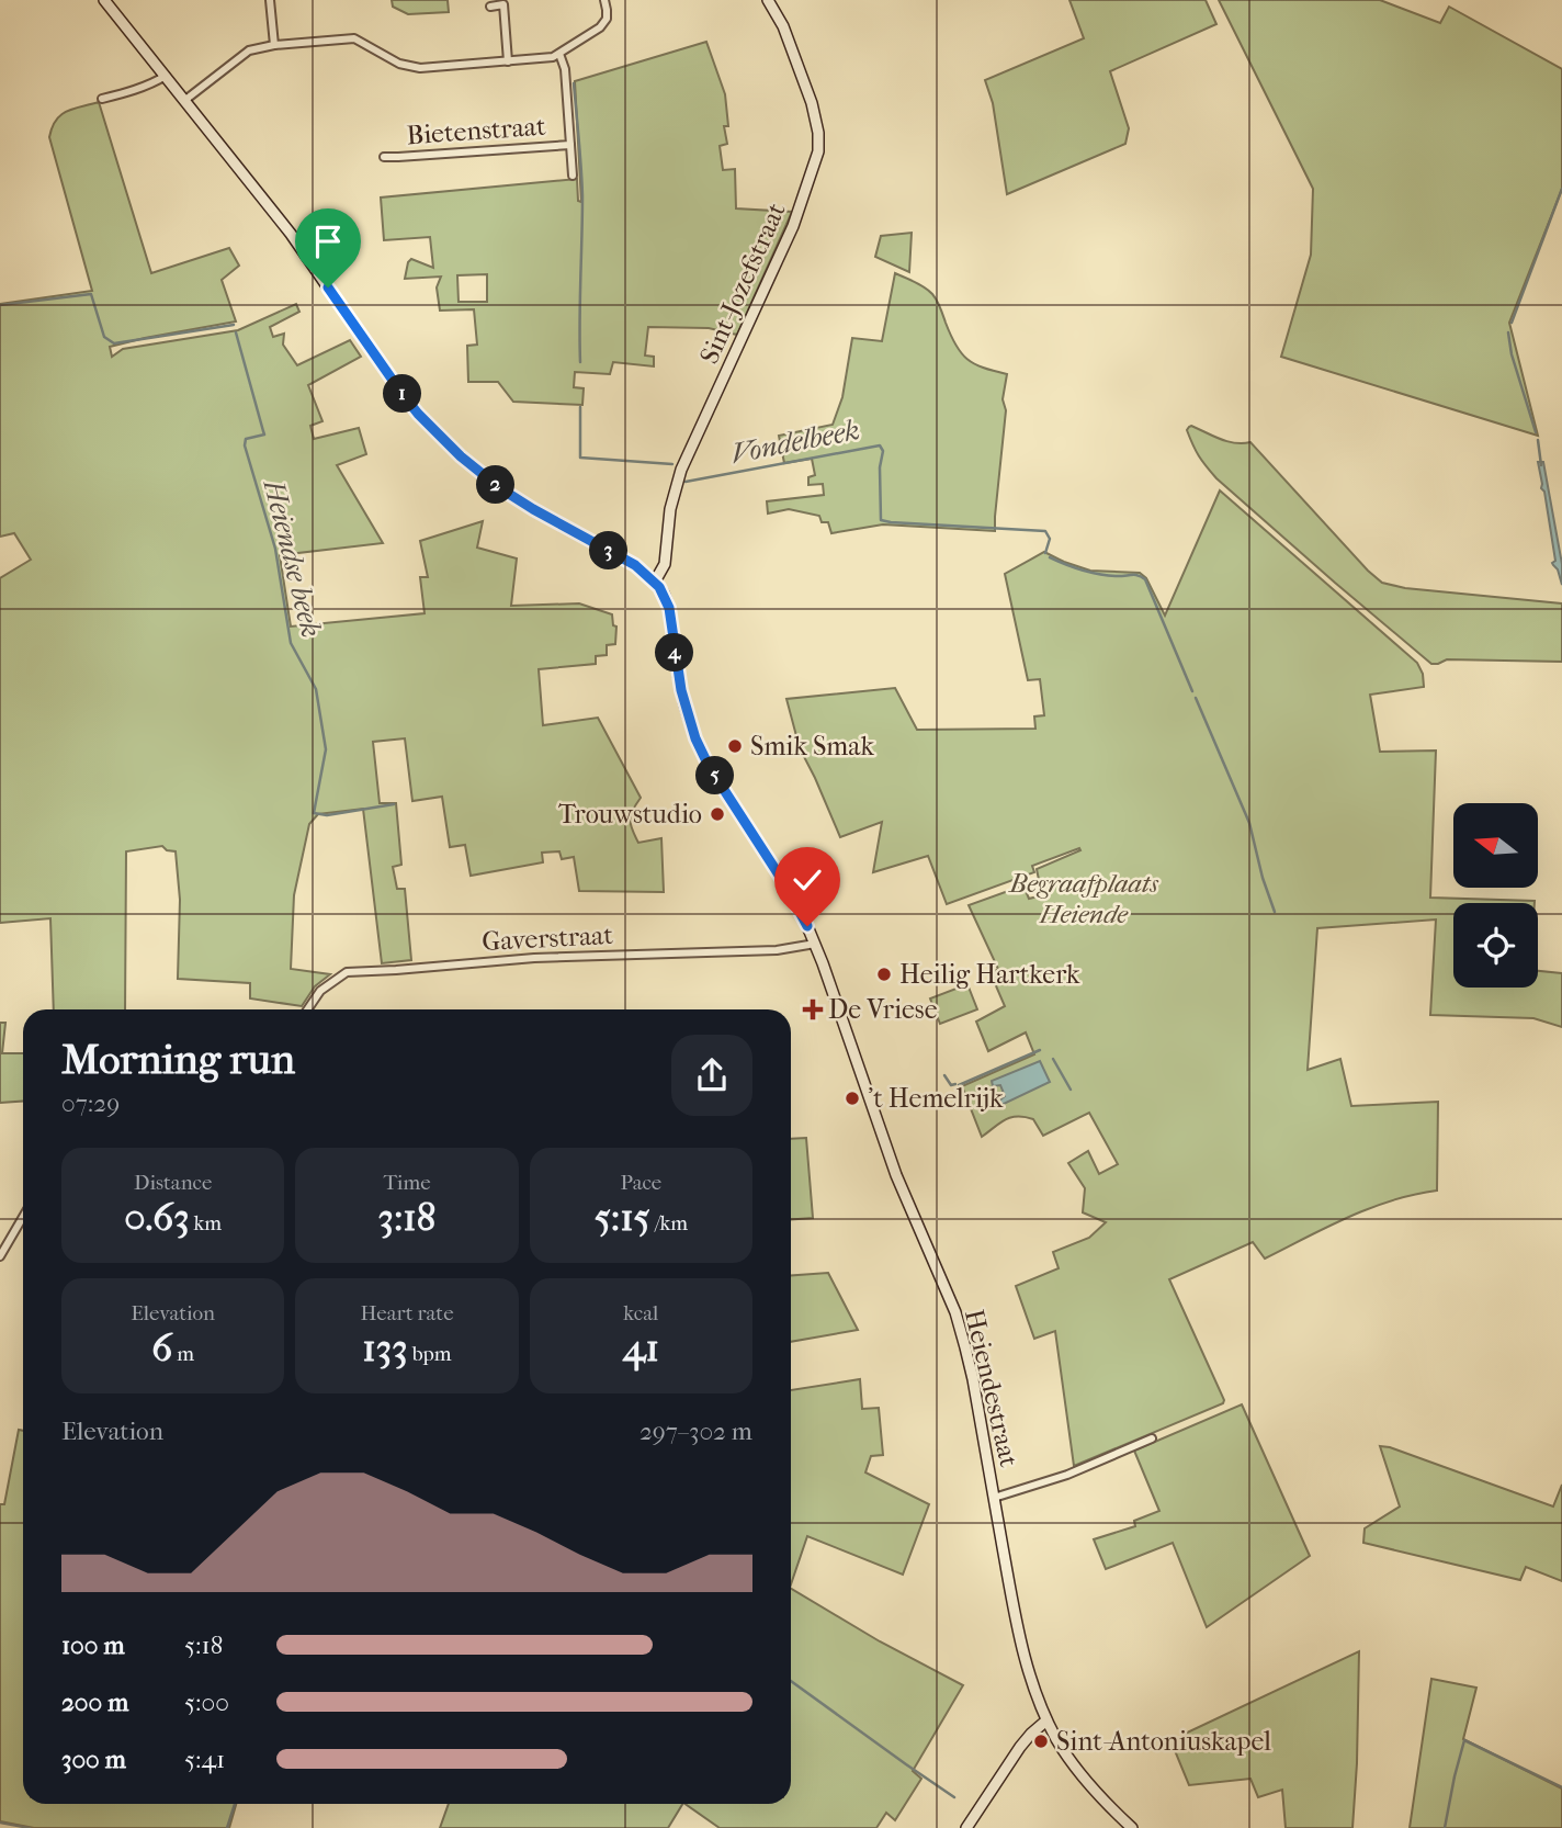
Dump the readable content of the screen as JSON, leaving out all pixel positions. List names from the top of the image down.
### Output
{
  "streets": {
    "main road": ["Sint-Jozefstraat", "Heiendestraat"],
    "street": ["Bietenstraat", "Gaverstraat"]
  },
  "crossings": [
    ["Sint-Jozefstraat", "Heiendestraat"],
    ["Gaverstraat", "Heiendestraat"]
  ],
  "water": ["Vondelbeek", "Heiendse beek"],
  "parks": ["Begraafplaats Heiende"],
  "places": {
    "other": [
      "Smik Smak",
      "Trouwstudio",
      "Heilig Hartkerk",
      "'t Hemelrijk",
      "Sint-Antoniuskapel"
    ],
    "health": ["De Vriese"]
  },
  "north": "left",
  "page": {
    "pins": [
      "1",
      "2",
      "3",
      "4",
      "5"
    ],
    "heading": ["Morning run", "07:29"],
    "stats": [
      ["Distance", "0.63 km"],
      ["Time", "3:18"],
      ["Pace", "5:15 /km"],
      ["Elevation", "6 m"],
      ["Heart rate", "133 bpm"],
      ["kcal", "41"]
    ],
    "chart": ["Elevation", "297–302 m"],
    "list": [
      {
        "name": "100 m",
        "note": "5:18"
      },
      {
        "name": "200 m",
        "note": "5:00"
      },
      {
        "name": "300 m",
        "note": "5:41"
      }
    ]
  }
}
